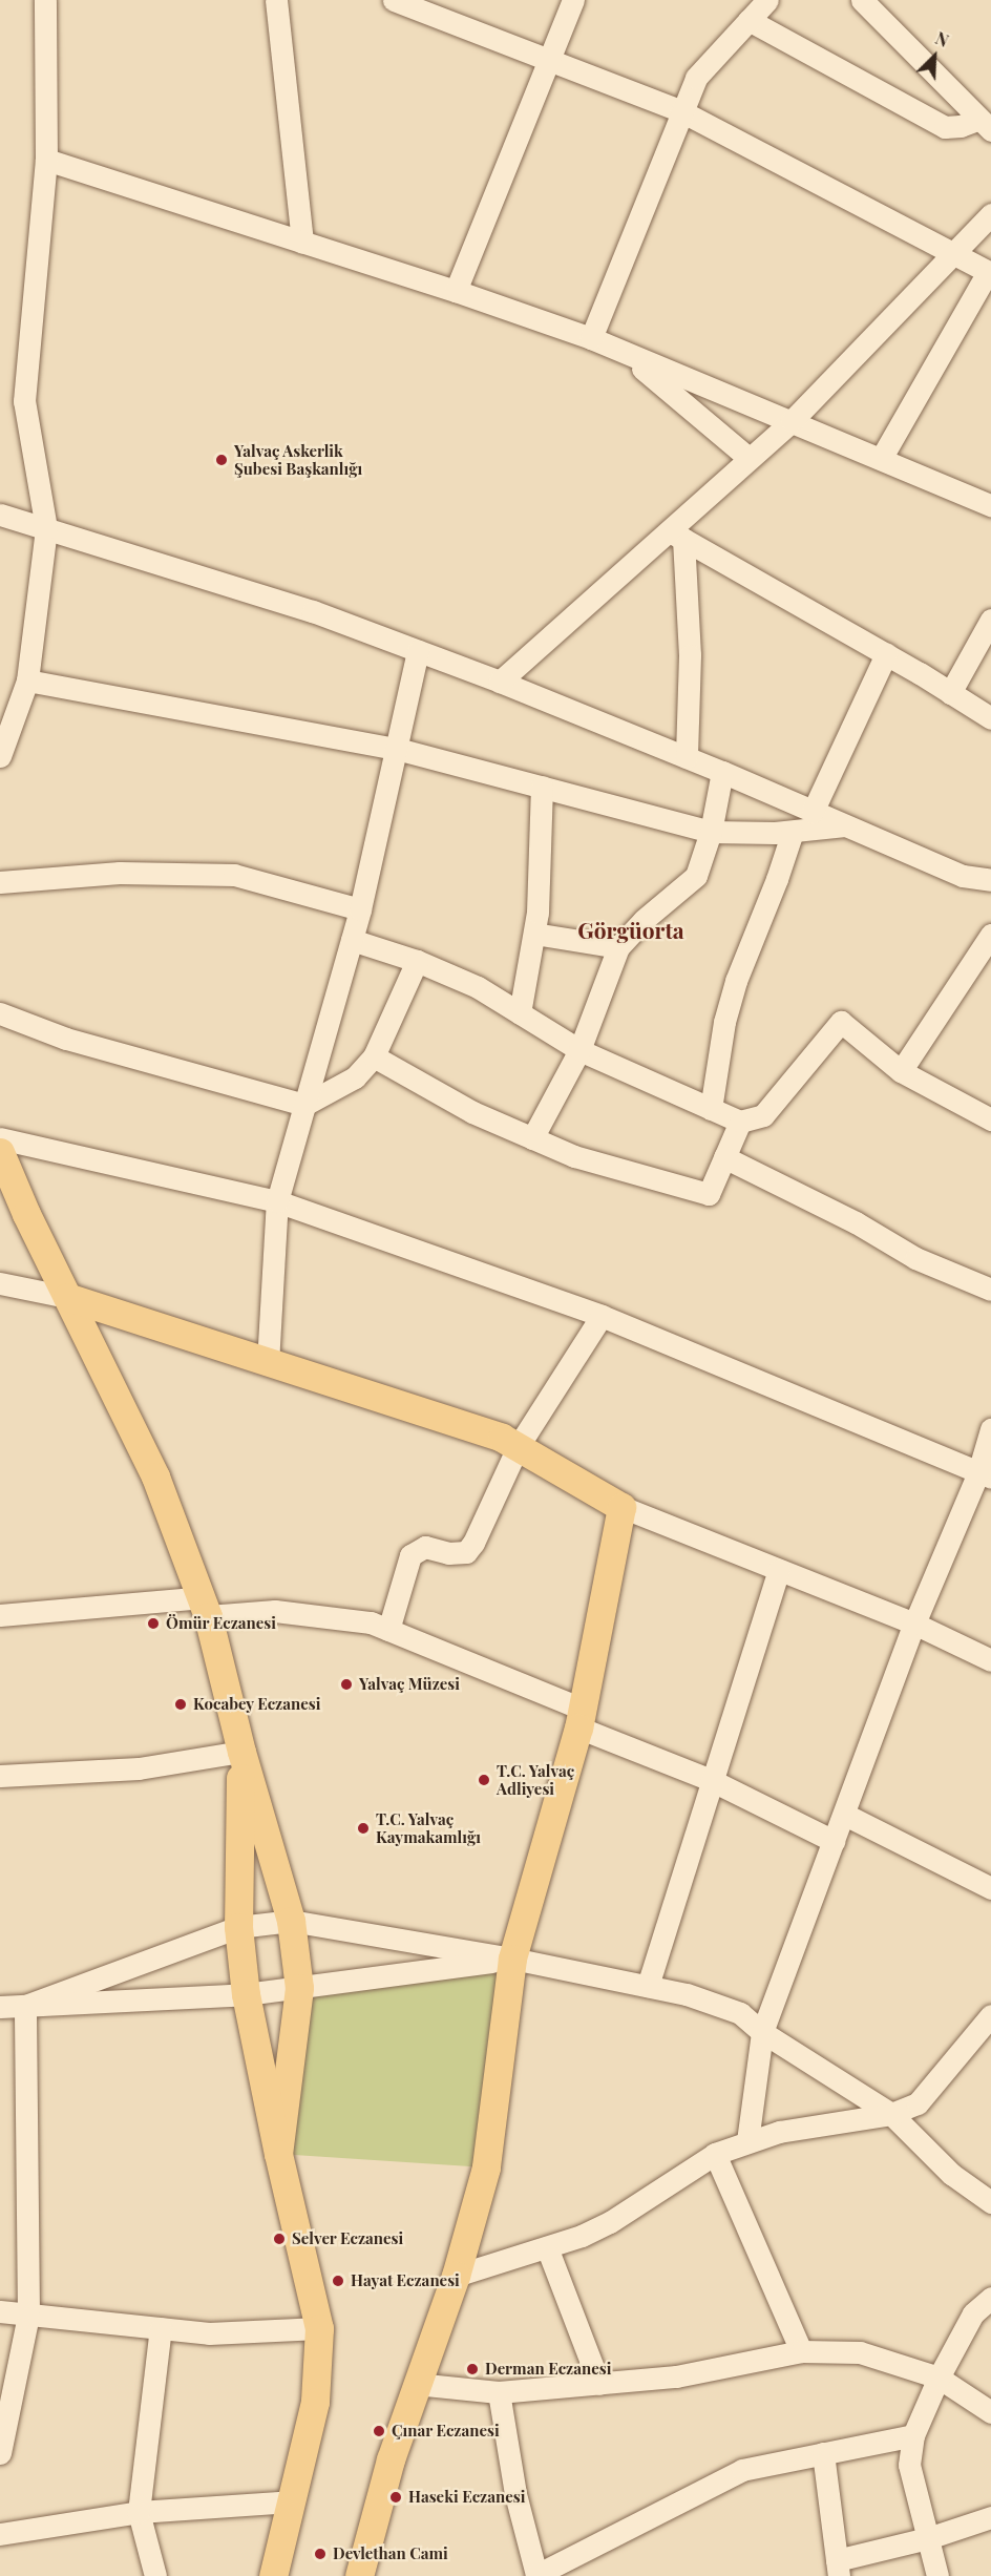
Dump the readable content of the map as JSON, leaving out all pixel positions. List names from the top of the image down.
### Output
{
  "districts": ["Görgüorta"],
  "places": [
    "Yalvaç Askerlik Şubesi Başkanlığı",
    "Ömür Eczanesi",
    "Yalvaç Müzesi",
    "Kocabey Eczanesi",
    "T.C. Yalvaç Adliyesi",
    "T.C. Yalvaç Kaymakamlığı",
    "Selver Eczanesi",
    "Hayat Eczanesi",
    "Derman Eczanesi",
    "Çınar Eczanesi",
    "Haseki Eczanesi",
    "Devlethan Cami"
  ],
  "north": "top right"
}
